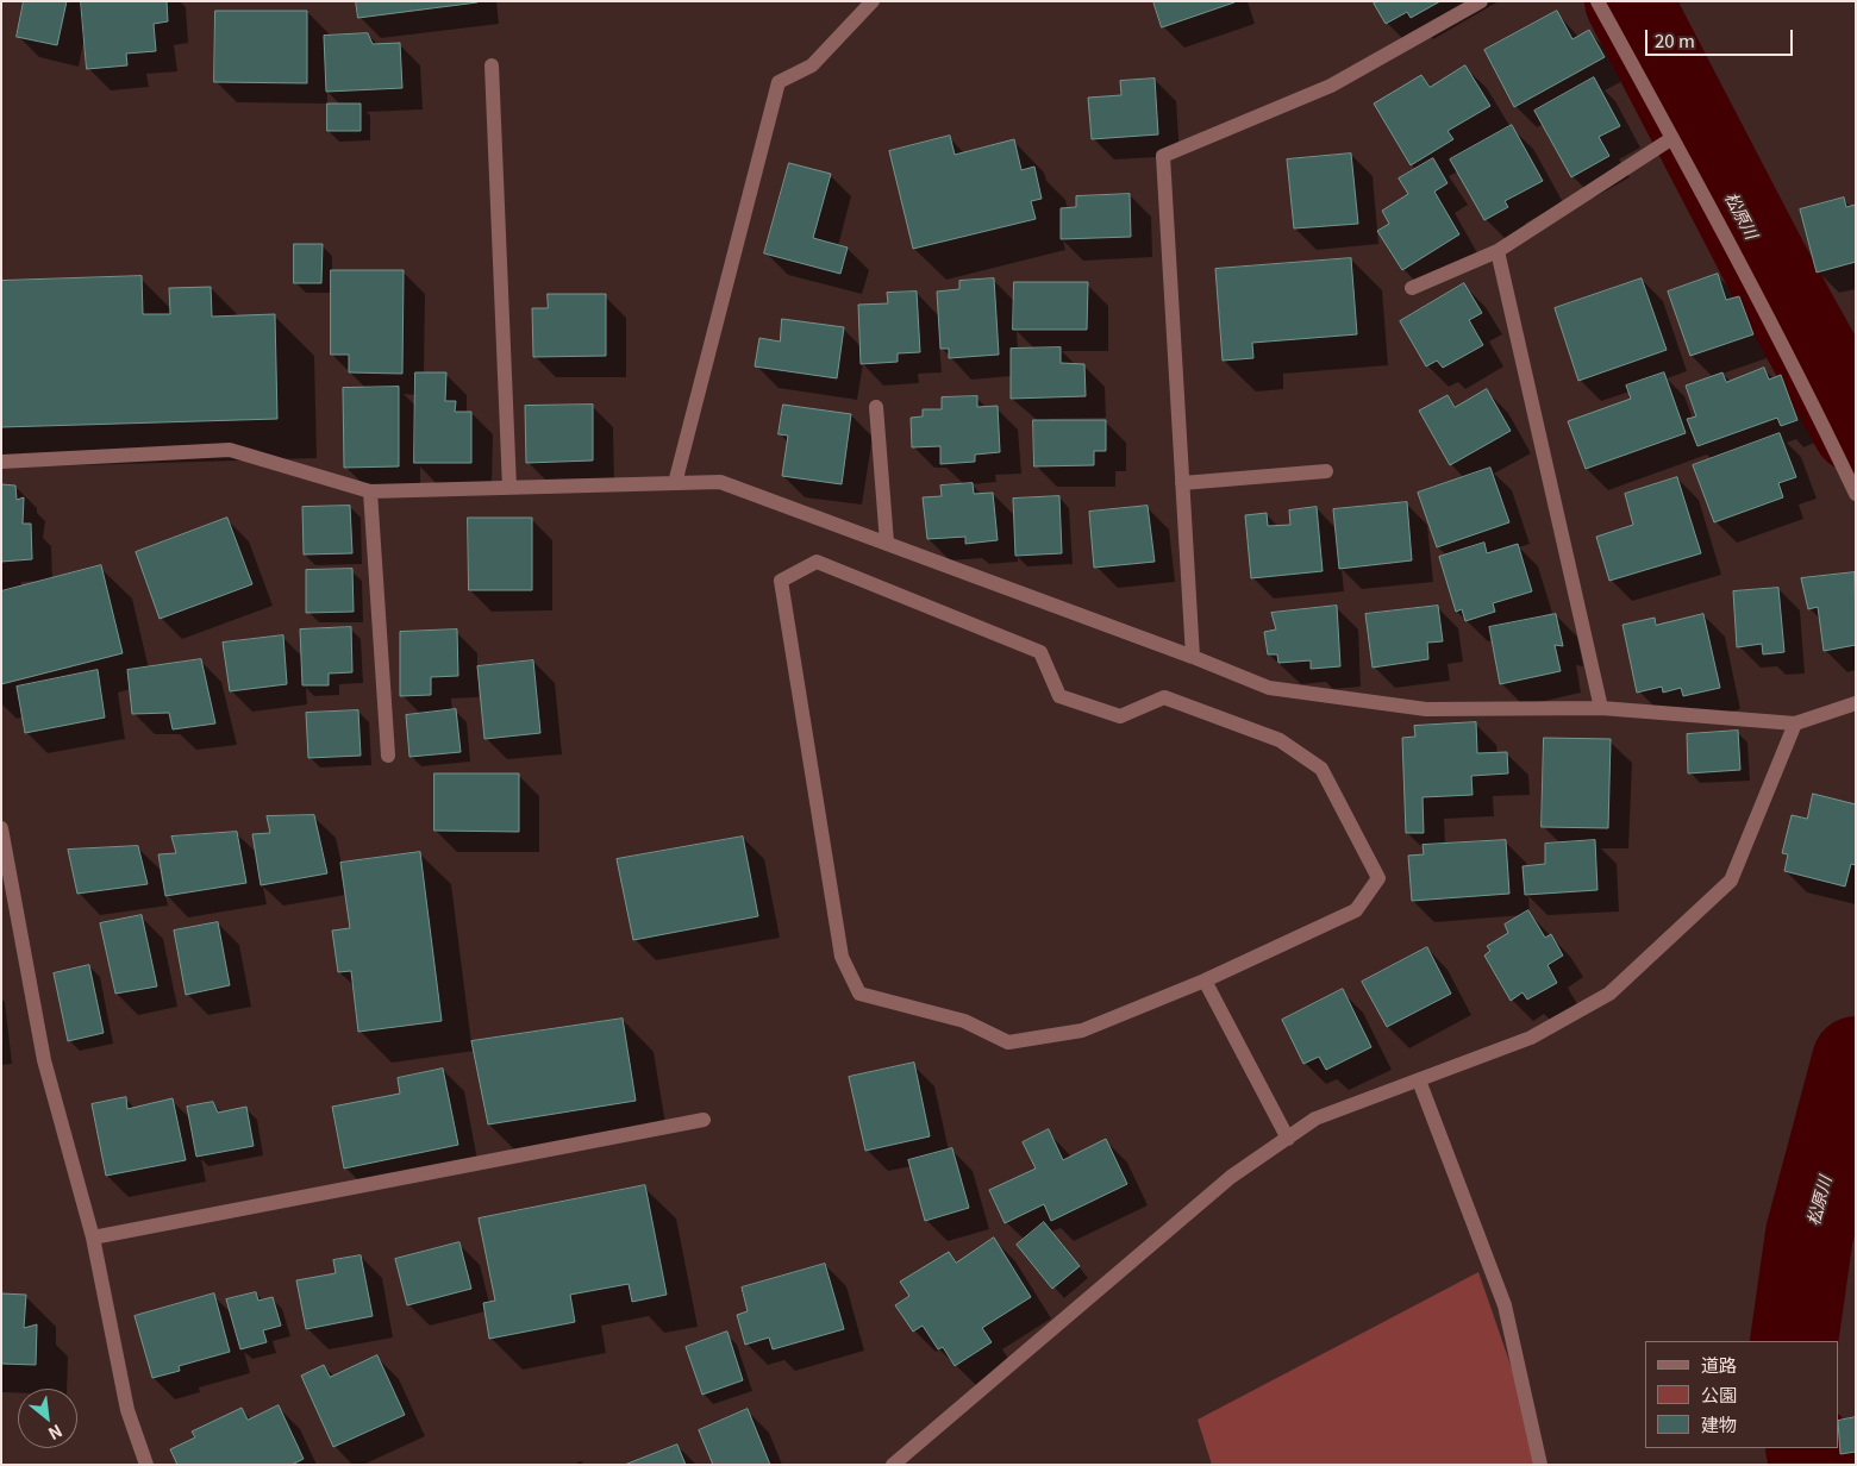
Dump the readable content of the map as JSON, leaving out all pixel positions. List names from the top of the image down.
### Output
{
  "water": ["松原川"],
  "legend": ["道路", "公園", "建物"],
  "scale_bar": "20 m",
  "north": "bottom right"
}
